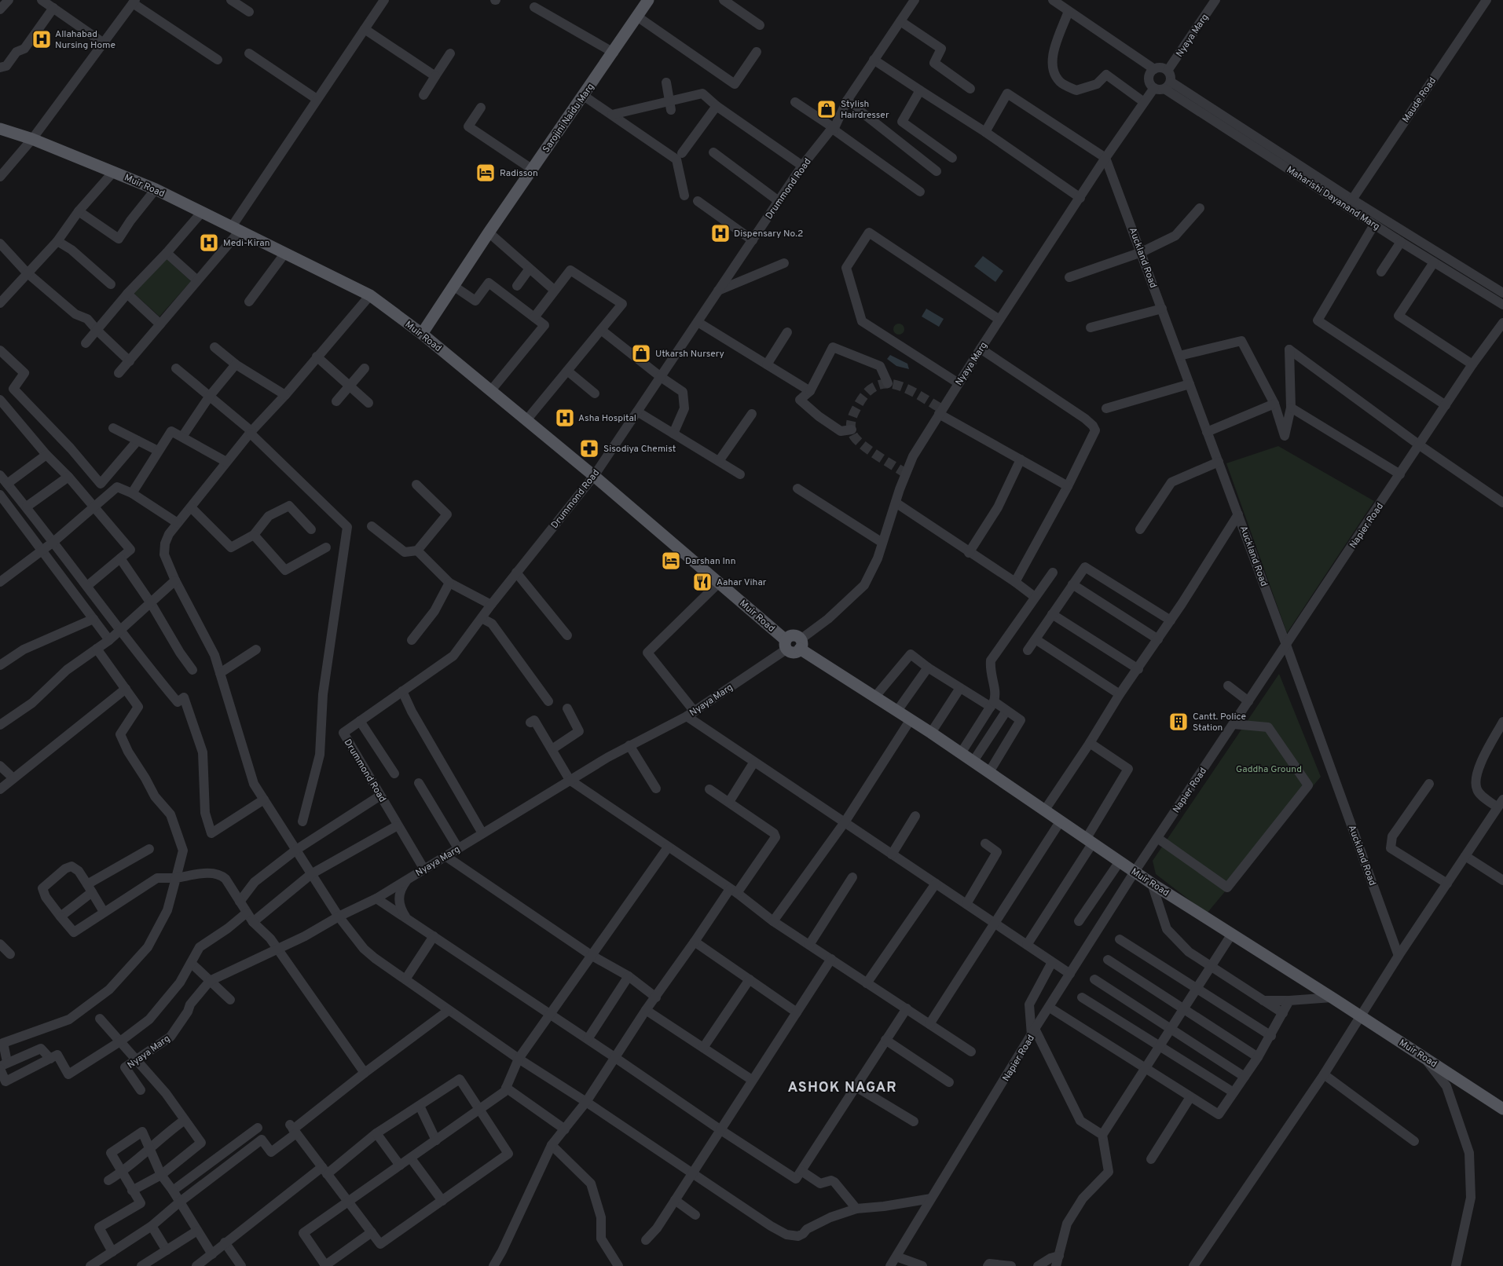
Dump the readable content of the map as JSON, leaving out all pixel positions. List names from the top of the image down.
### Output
{
  "streets": {
    "main road": ["Sarojini Naidu Marg", "Muir Road"],
    "street": [
      "Nyaya Marg",
      "Maude Road",
      "Drummond Road",
      "Maharishi Dayanand Marg",
      "Auckland Road",
      "Napier Road"
    ]
  },
  "crossings": [
    ["Nyaya Marg", "Muir Road"],
    ["Nyaya Marg", "Drummond Road"],
    ["Nyaya Marg", "Maharishi Dayanand Marg"],
    ["Nyaya Marg", "Auckland Road"],
    ["Maude Road", "Maharishi Dayanand Marg"],
    ["Sarojini Naidu Marg", "Muir Road"],
    ["Muir Road", "Drummond Road"],
    ["Muir Road", "Napier Road"],
    ["Auckland Road", "Napier Road"]
  ],
  "districts": ["ASHOK NAGAR"],
  "parks": ["Gaddha Ground"],
  "places": {
    "hospital": [
      "Allahabad Nursing Home",
      "Dispensary No.2",
      "Medi-Kiran",
      "Asha Hospital"
    ],
    "shop": ["Stylish Hairdresser", "Utkarsh Nursery"],
    "hotel": ["Radisson", "Darshan Inn"],
    "pharmacy": ["Sisodiya Chemist"],
    "restaurant": ["Aahar Vihar"],
    "building": ["Cantt. Police Station"]
  }
}
